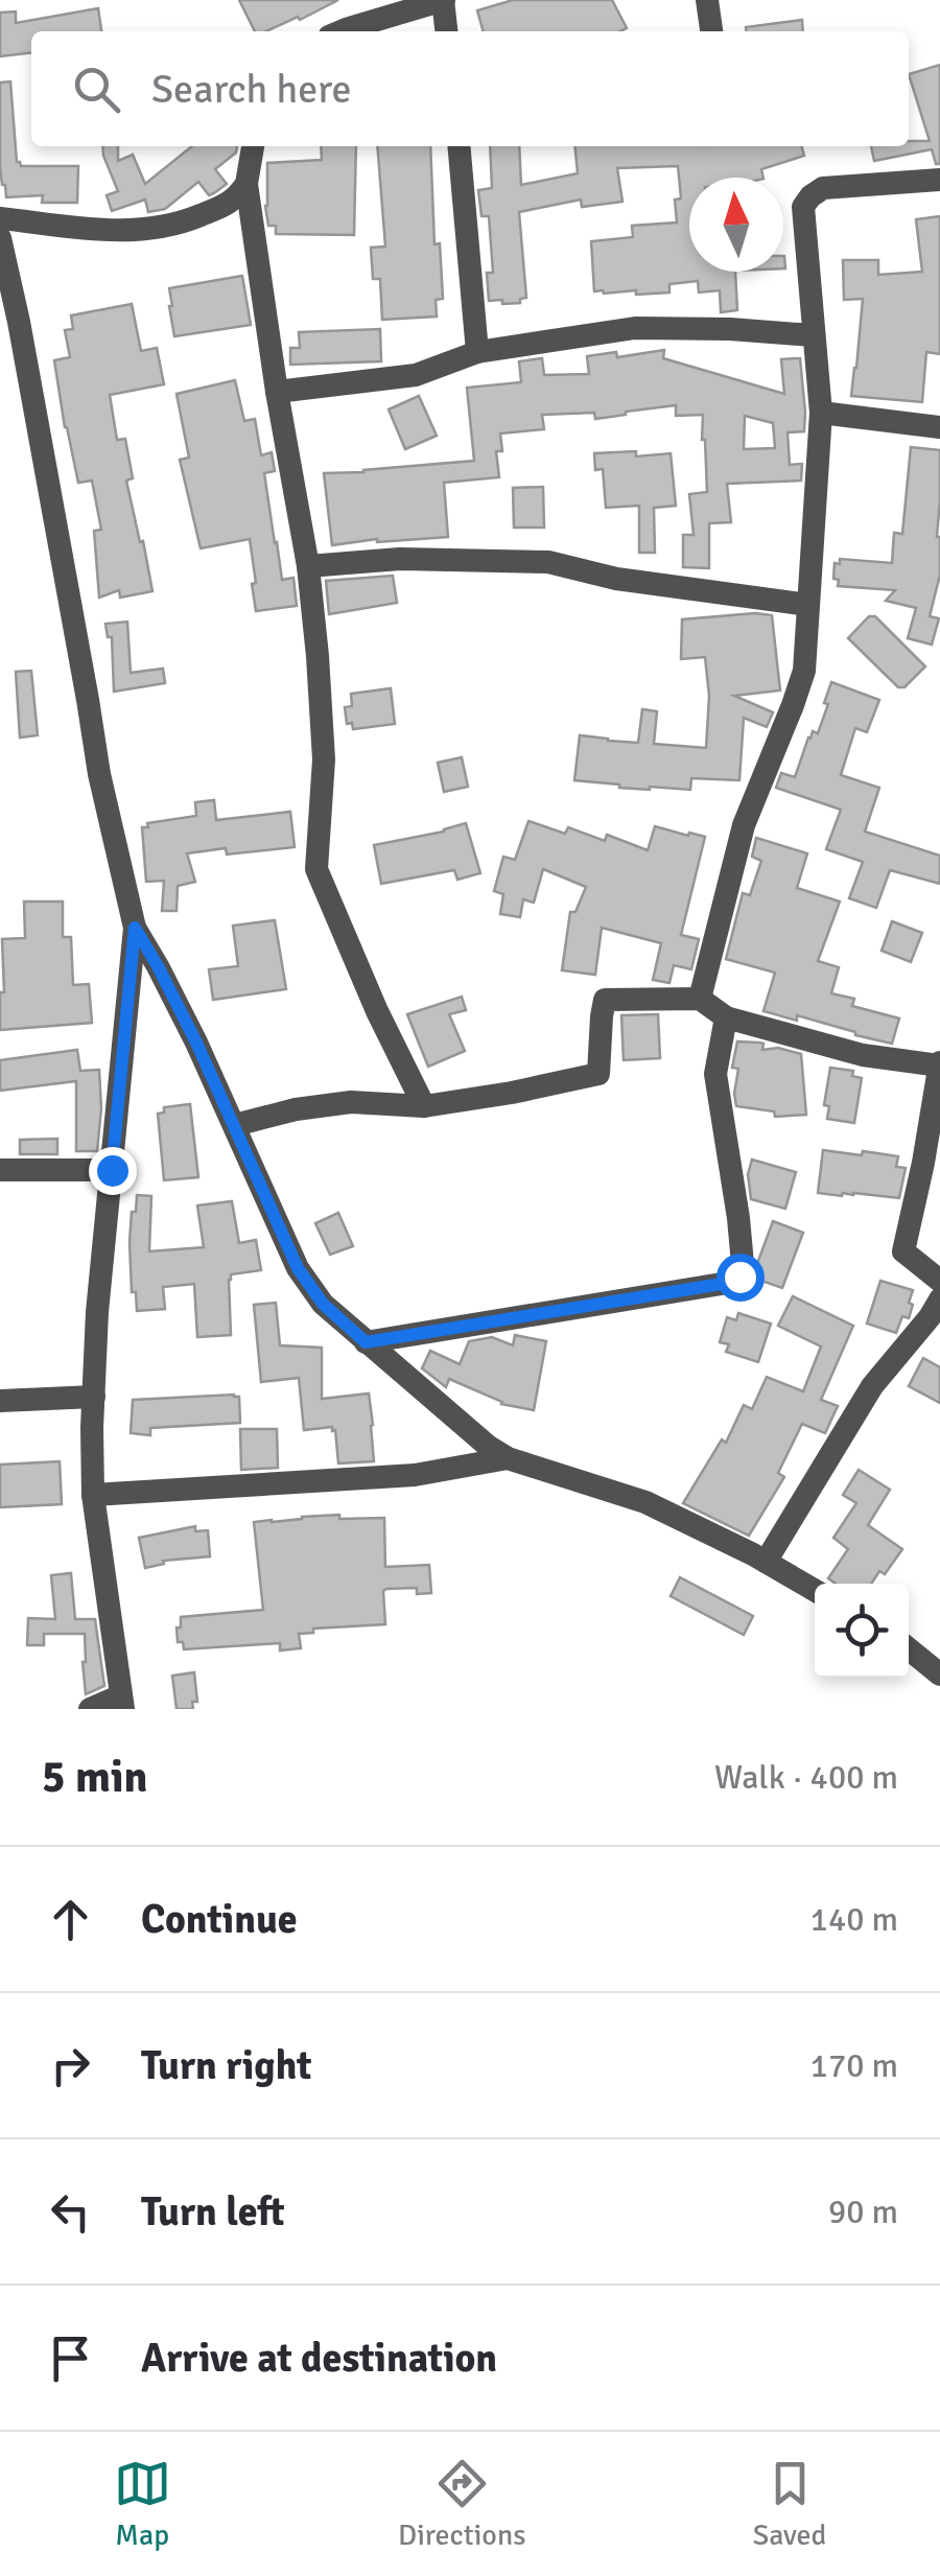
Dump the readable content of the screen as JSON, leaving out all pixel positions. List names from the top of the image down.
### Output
{
  "north": "top",
  "page": {
    "search": "Search here",
    "heading": ["5 min", "Walk · 400 m"],
    "list": [
      ["Continue", "140 m"],
      ["Turn right", "170 m"],
      ["Turn left", "90 m"],
      "Arrive at destination"
    ],
    "nav": ["Map", "Directions", "Saved"]
  }
}
